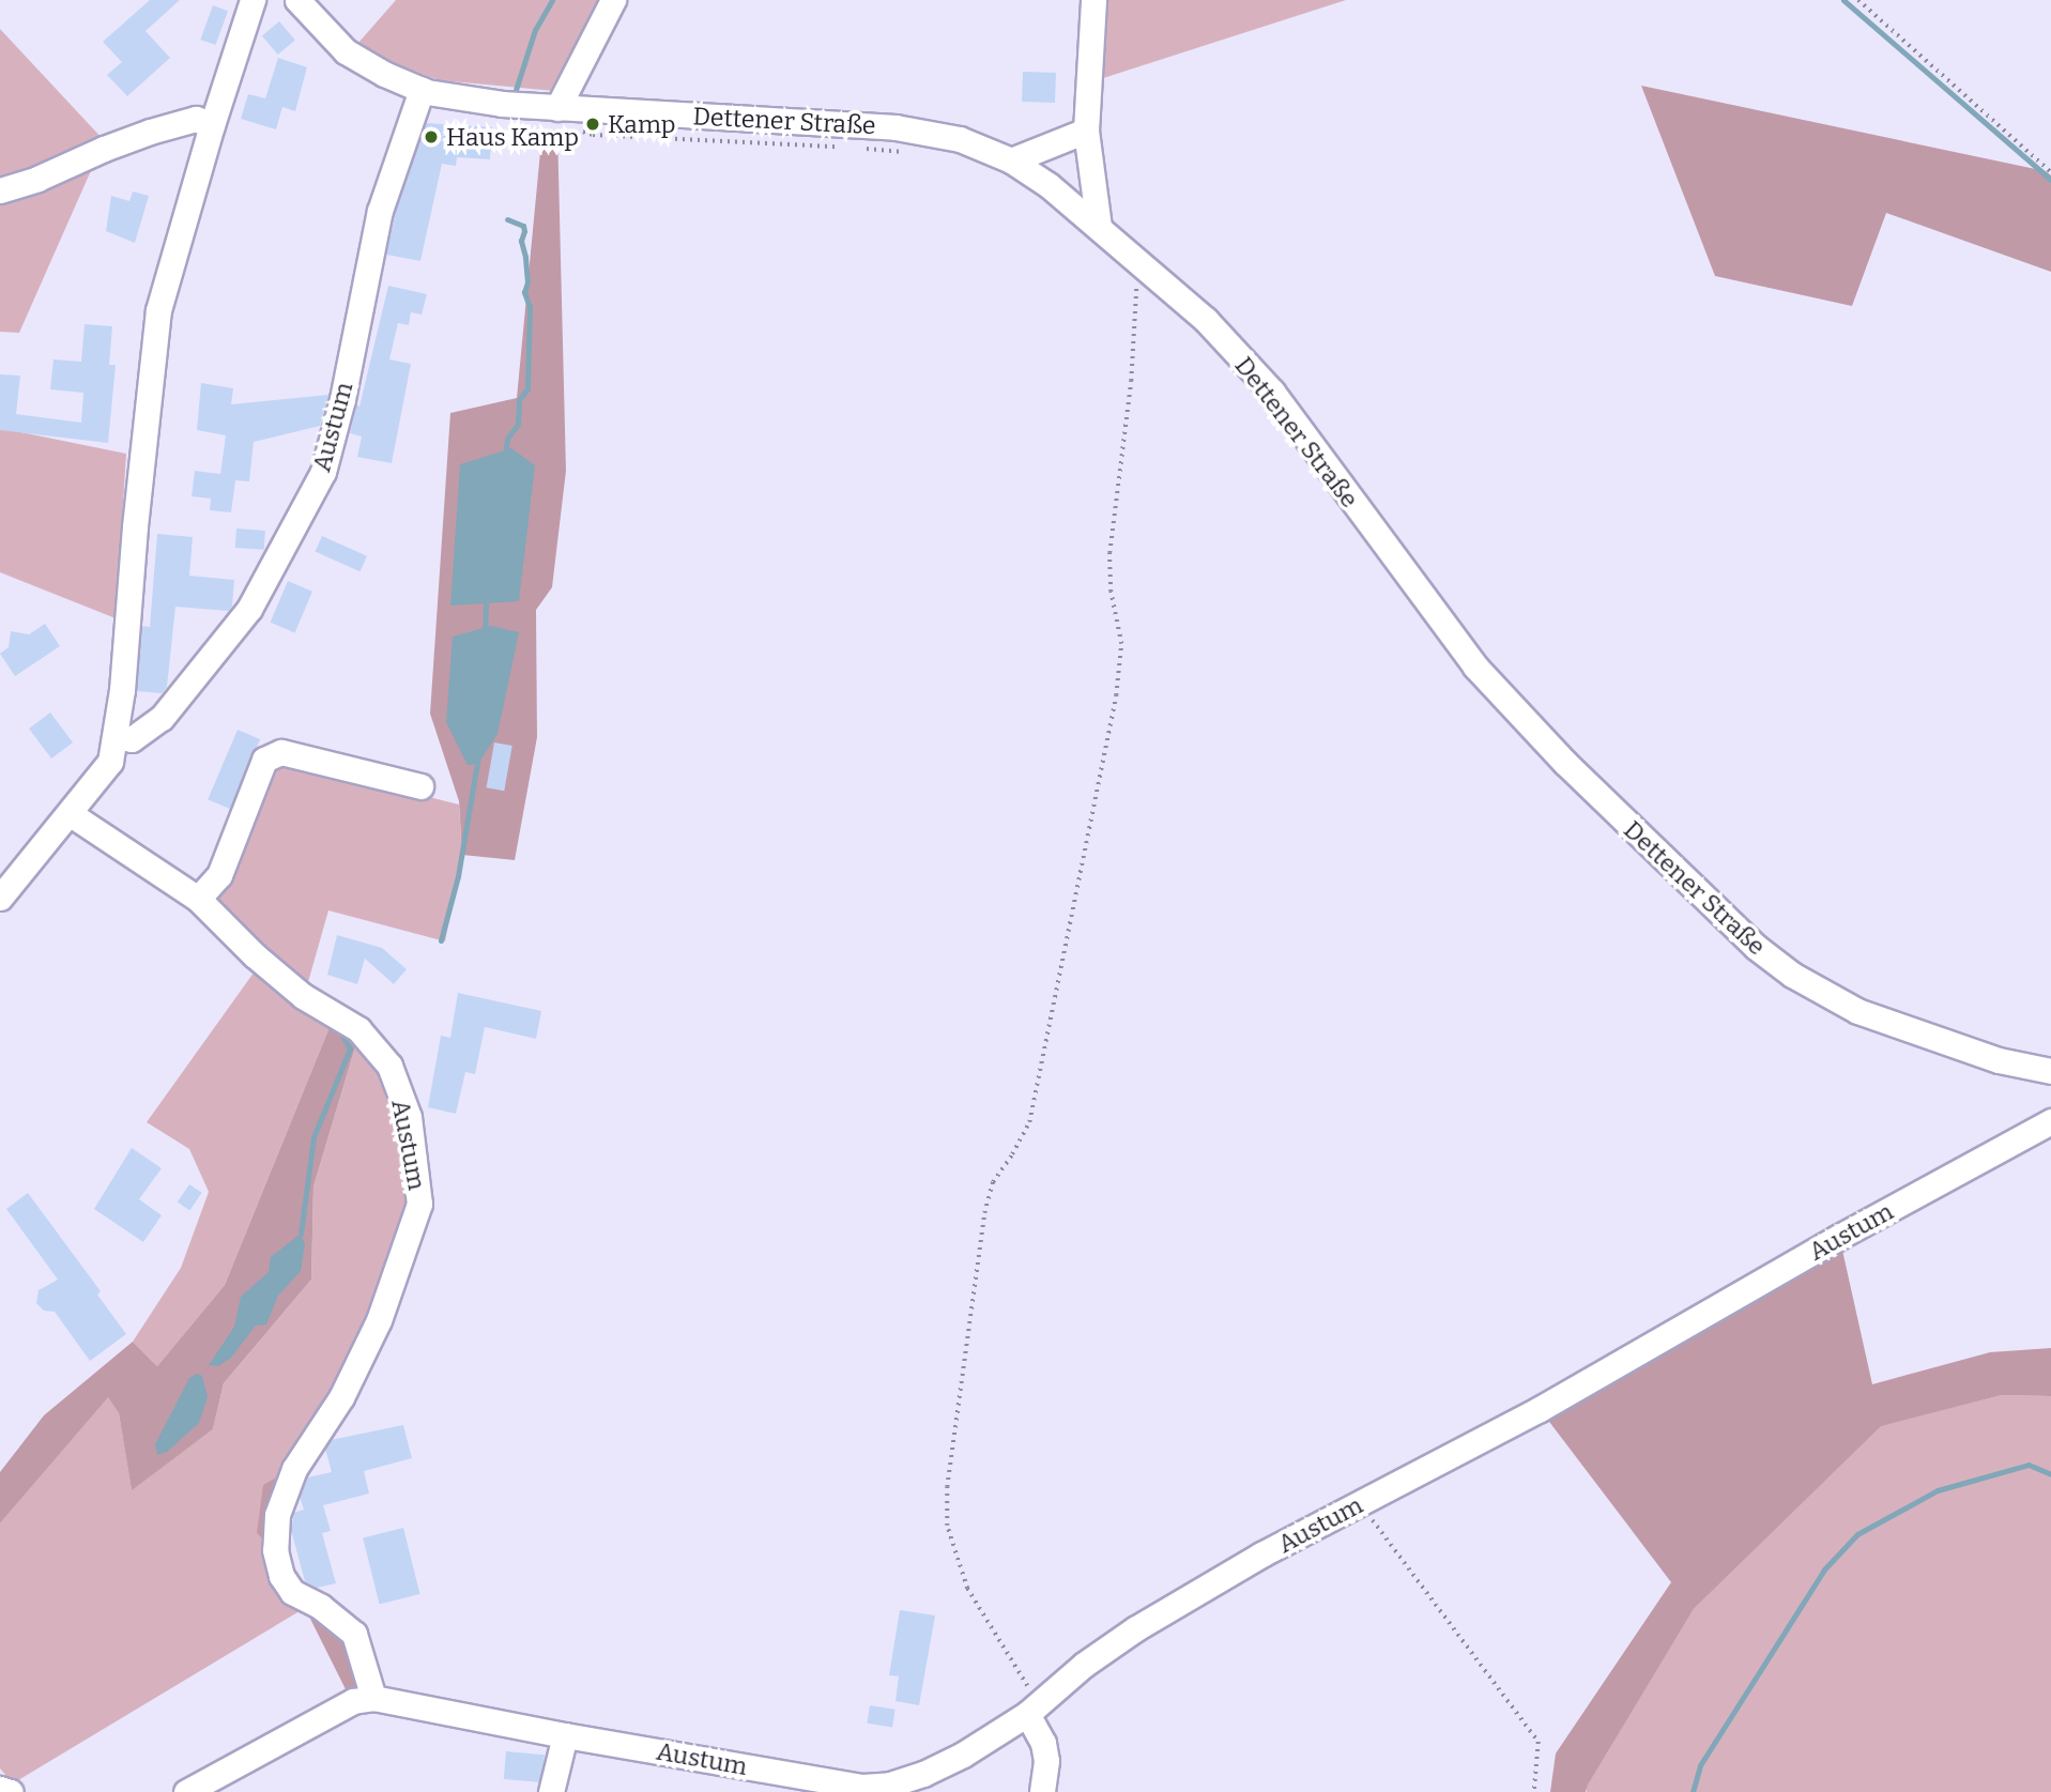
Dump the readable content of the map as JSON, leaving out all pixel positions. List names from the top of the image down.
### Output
{
  "streets": {
    "street": ["Dettener Straße", "Austum"]
  },
  "crossings": [
    ["Dettener Straße", "Austum"]
  ],
  "places": ["Kamp", "Haus Kamp"]
}
